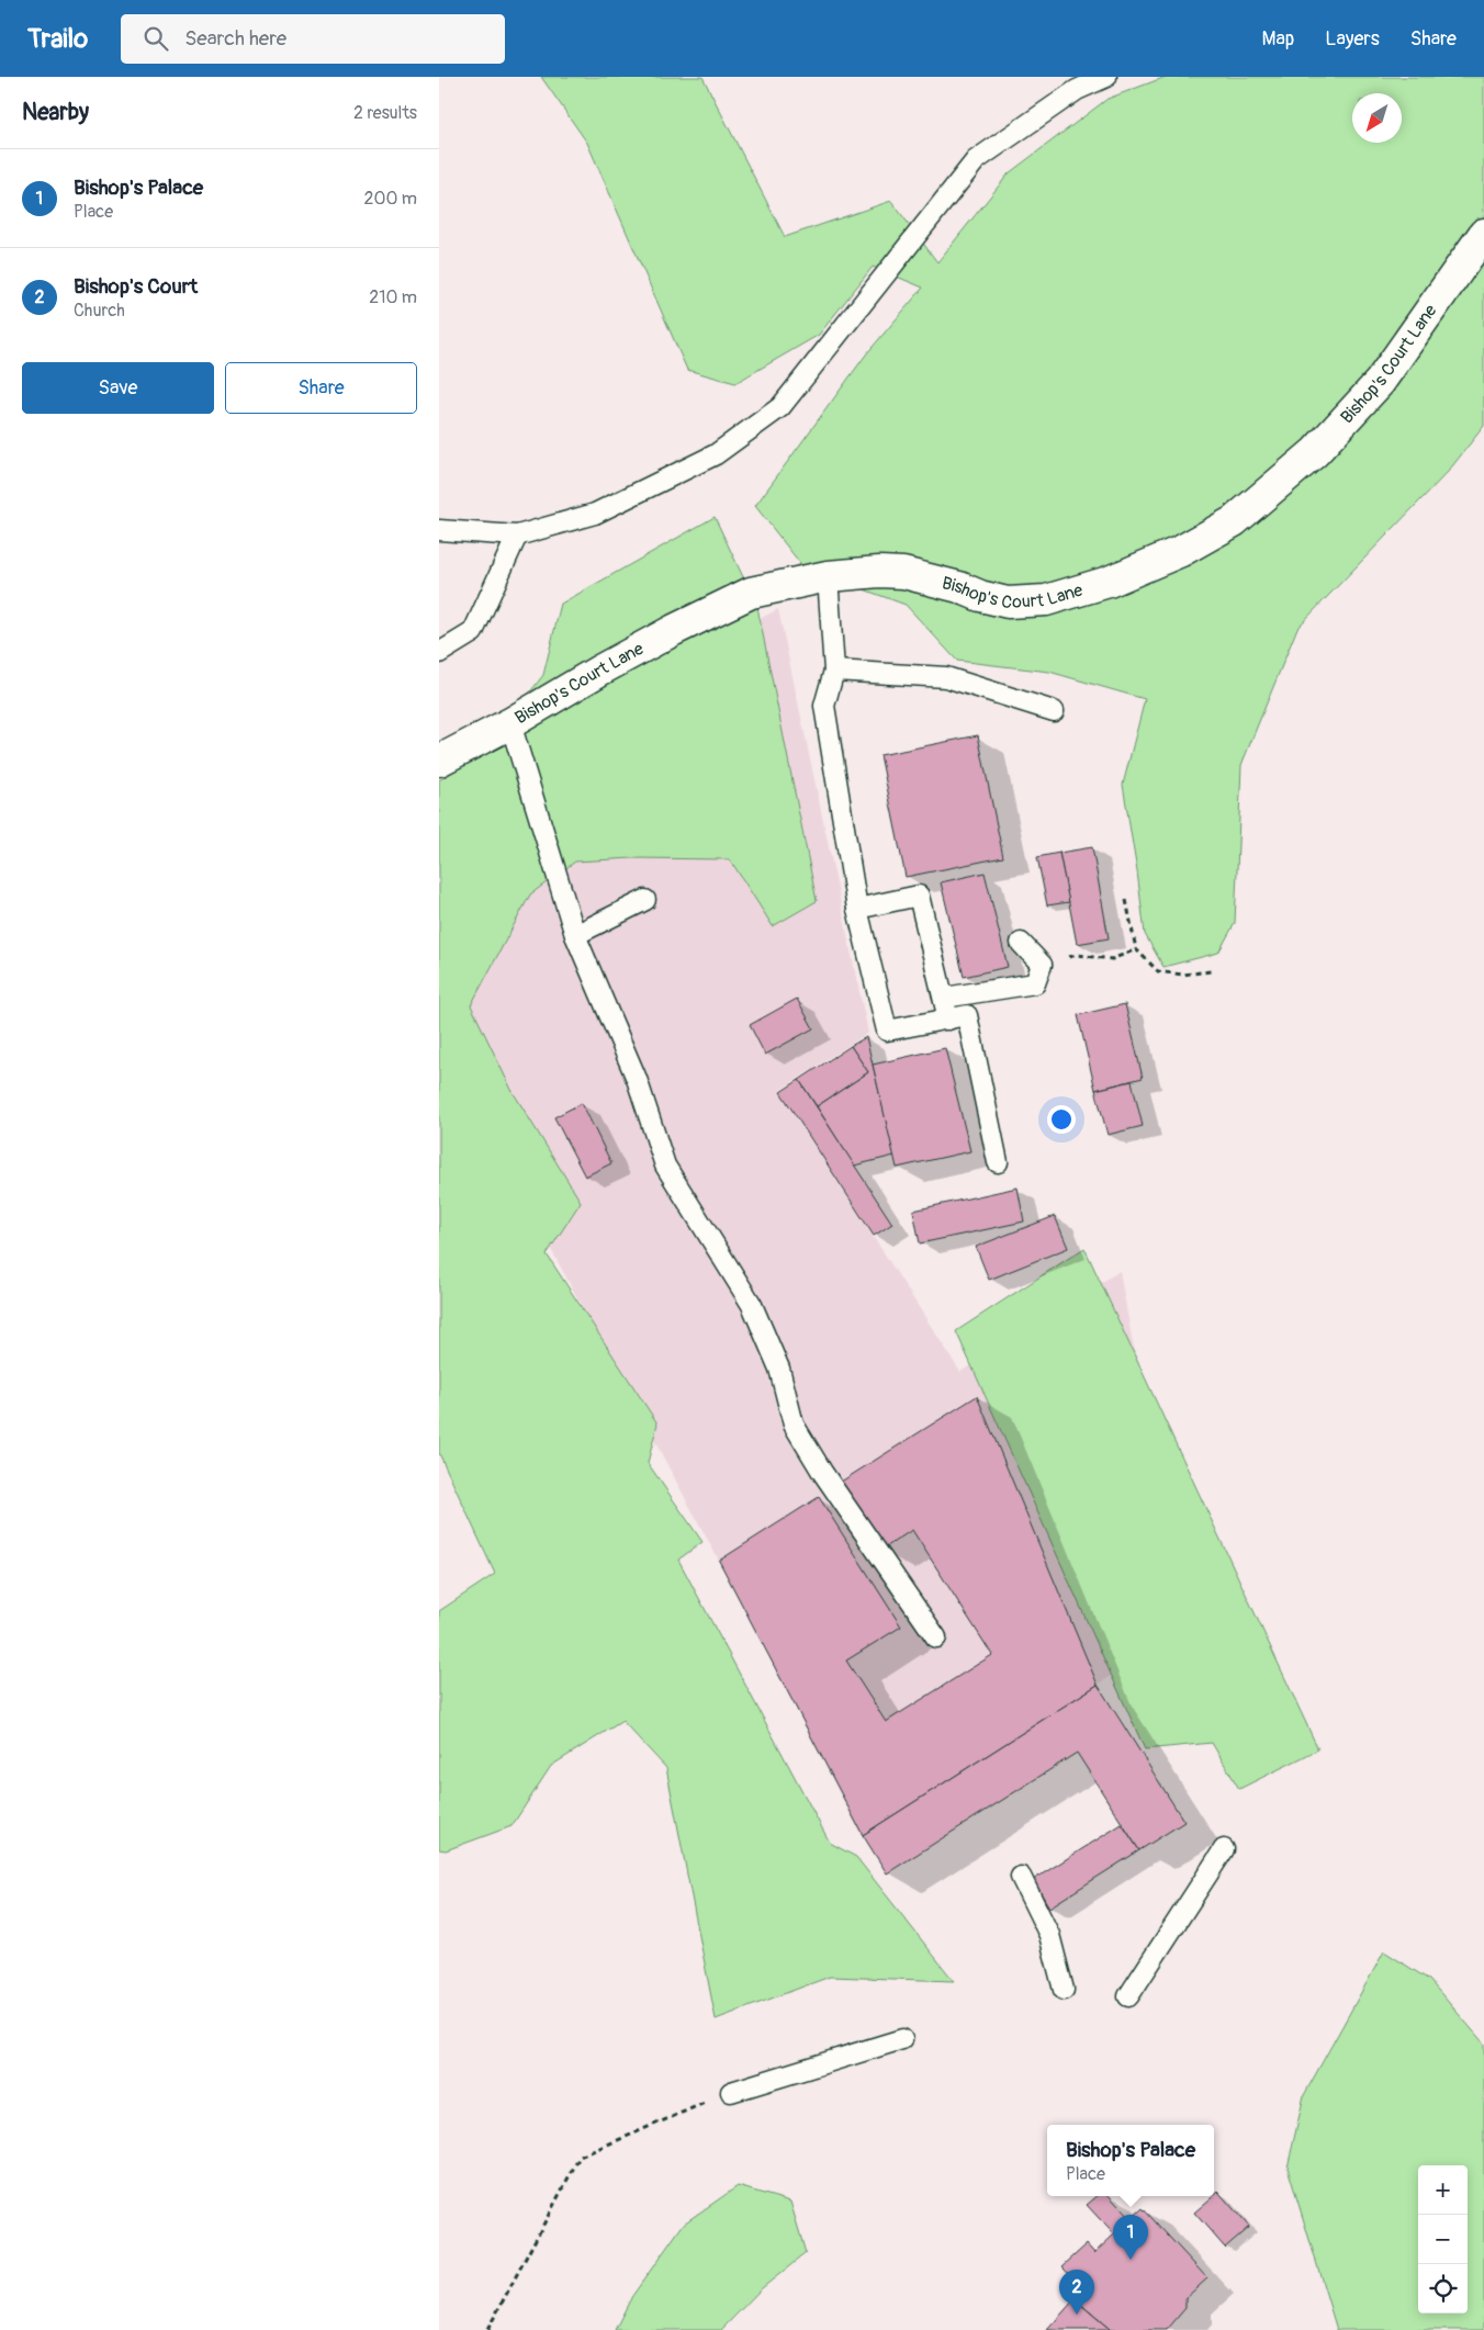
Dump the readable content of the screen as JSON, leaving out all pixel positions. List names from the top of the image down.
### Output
{
  "streets": {
    "street": ["Bishop's Court Lane"]
  },
  "north": "bottom left",
  "page": {
    "header": "Trailo",
    "search": "Search here",
    "nav": ["Map", "Layers", "Share"],
    "heading": ["Nearby", "2 results"],
    "list": [
      {
        "mark": "1",
        "name": "Bishop's Palace",
        "note": "Place",
        "value": "200 m"
      },
      {
        "mark": "2",
        "name": "Bishop's Court",
        "note": "Church",
        "value": "210 m"
      }
    ],
    "buttons": ["Save", "Share"],
    "popup": ["Bishop's Palace", "Place"],
    "map_buttons": ["+", "−"],
    "pins": ["1", "2"]
  }
}
